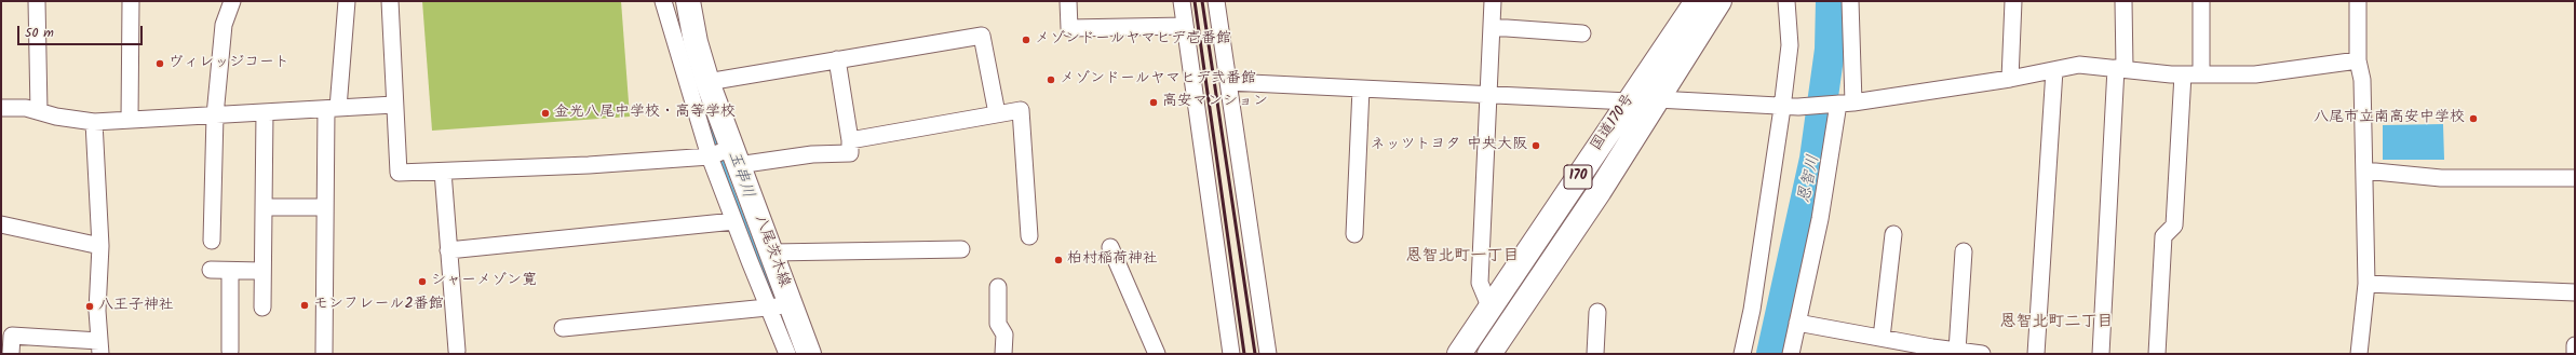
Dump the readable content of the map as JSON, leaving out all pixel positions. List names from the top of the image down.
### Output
{
  "streets": {
    "main road": ["国道170号", "170", "八尾茨木線"]
  },
  "districts": ["恩智北町一丁目", "恩智北町二丁目"],
  "water": ["玉串川", "恩智川"],
  "places": [
    "メゾンドールヤマヒデ壱番館",
    "ヴィレッジコート",
    "メゾンドールヤマヒデ弐番館",
    "高安マンション",
    "金光八尾中学校・高等学校",
    "八尾市立南高安中学校",
    "ネッツトヨタ 中央大阪",
    "柏村稲荷神社",
    "シャーメゾン寛",
    "モンフレール2番館",
    "八王子神社"
  ],
  "scale_bar": "50 m"
}
